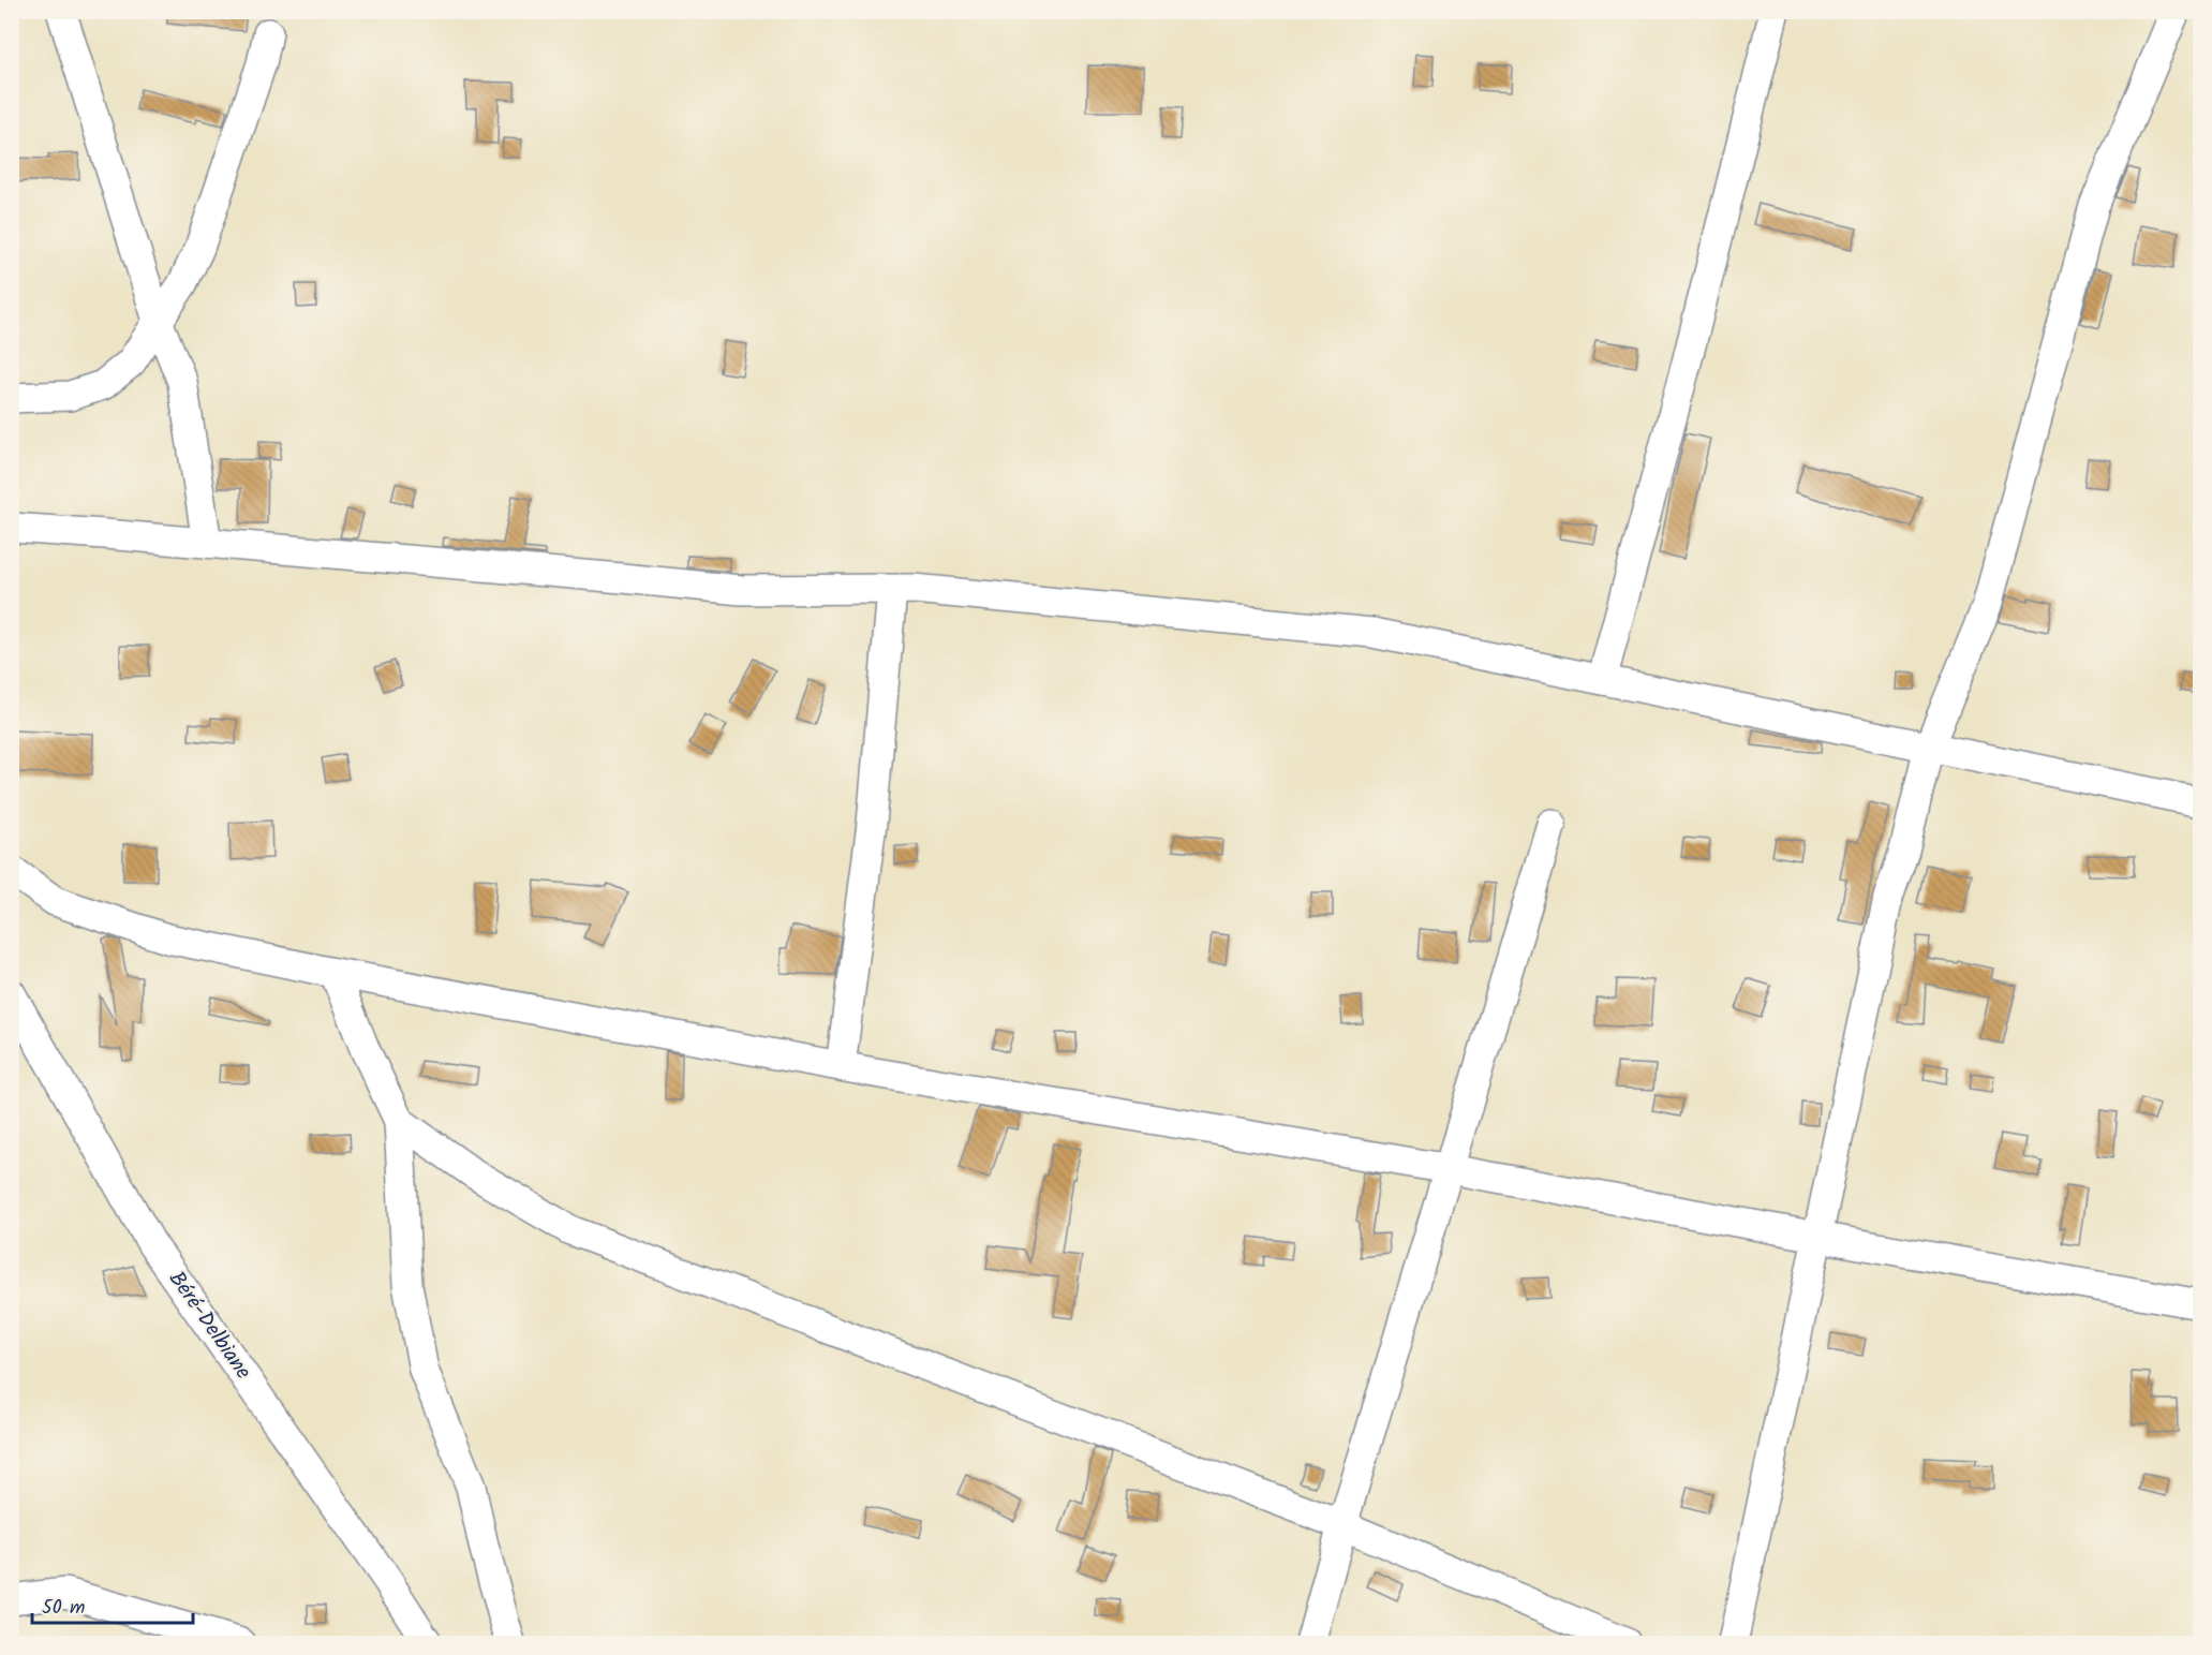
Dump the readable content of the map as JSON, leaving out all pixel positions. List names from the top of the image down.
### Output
{
  "streets": {
    "street": ["Béré-Delbiane"]
  },
  "scale_bar": "50 m"
}
